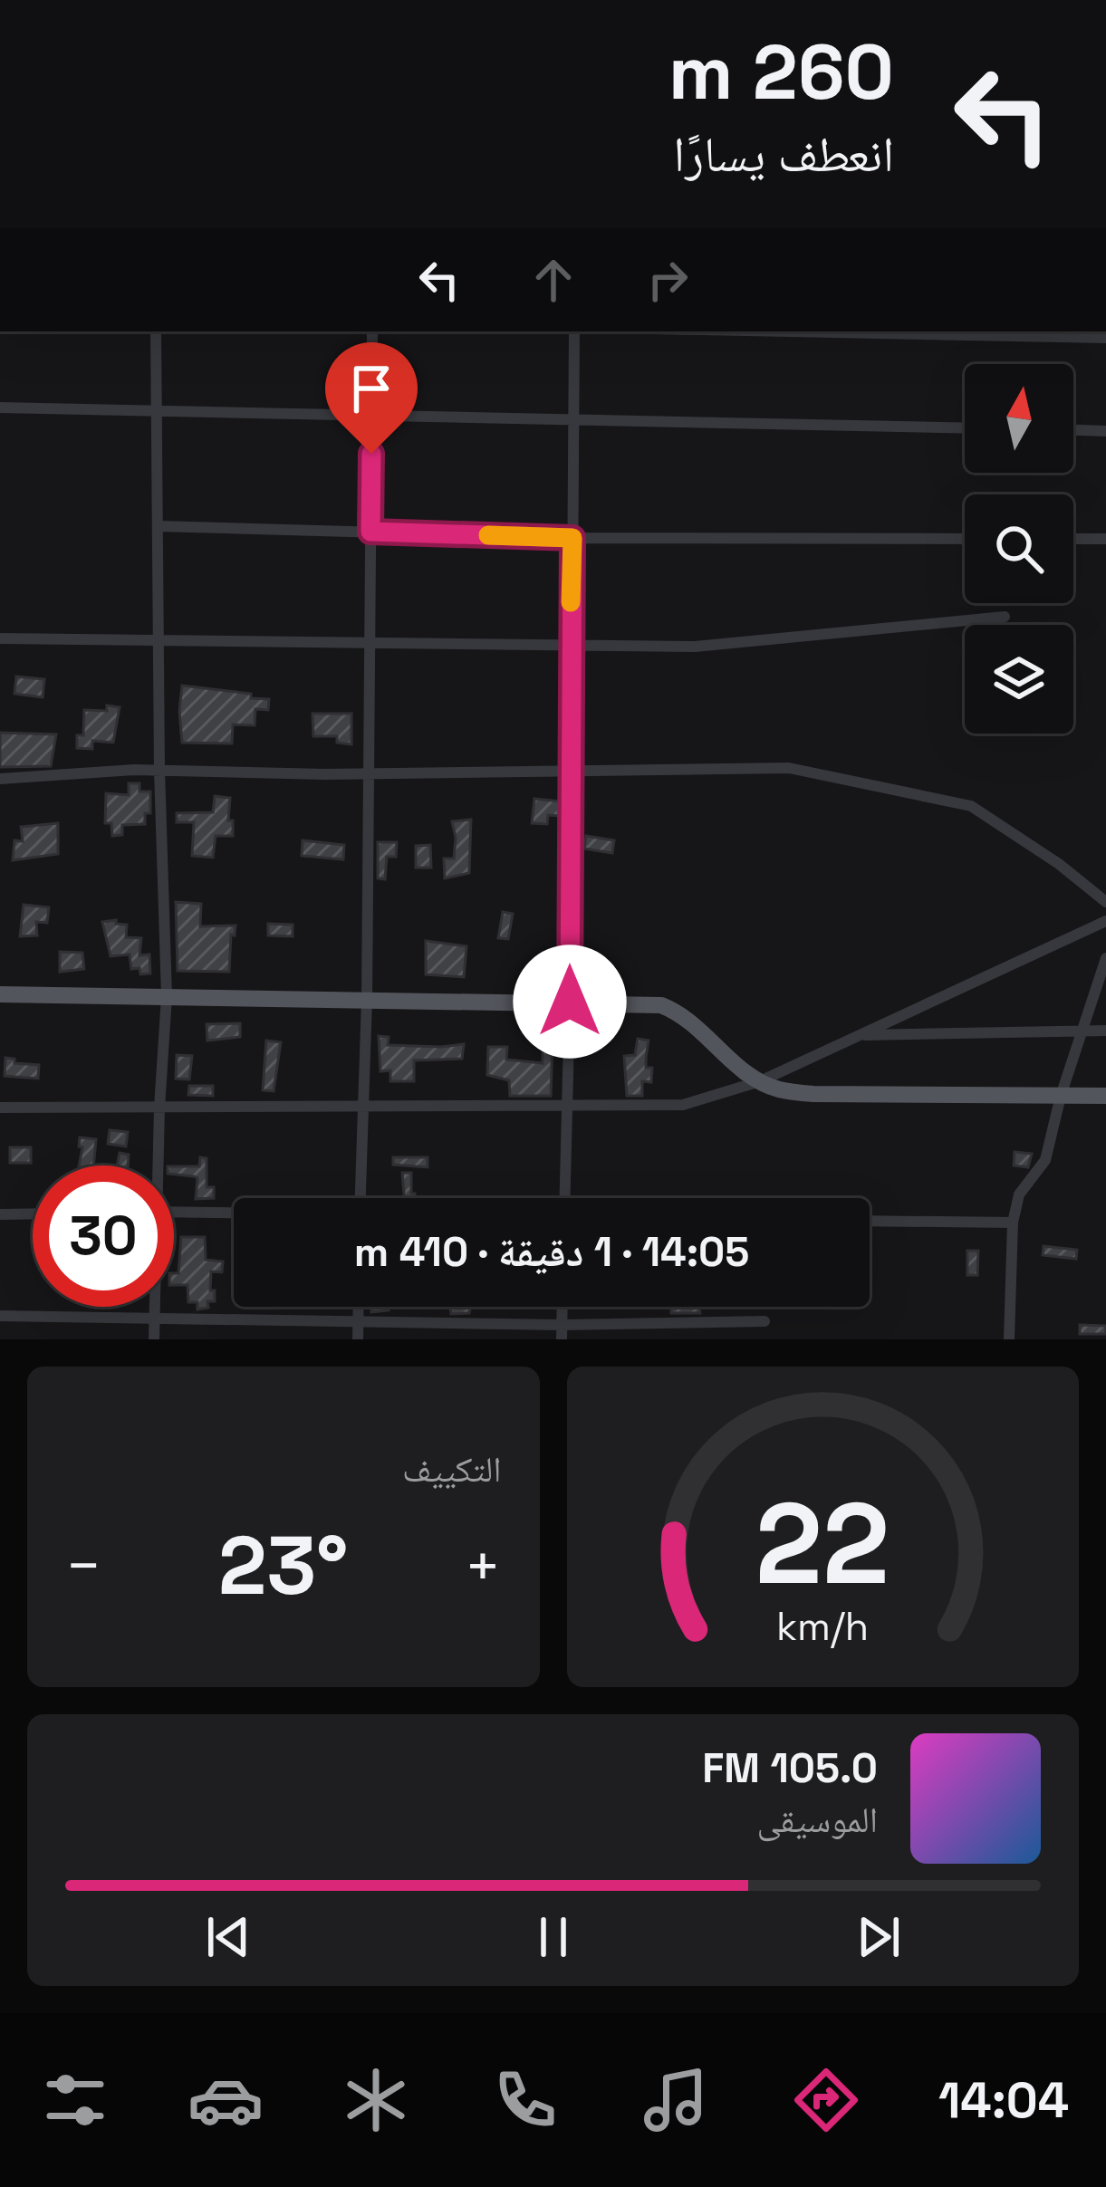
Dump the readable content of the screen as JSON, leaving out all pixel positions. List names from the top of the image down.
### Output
{
  "north": "top",
  "page": {
    "turn": ["260 m", "انعطف يسارًا"],
    "limit": "30",
    "trip": "14:05 · 1 دقيقة · 410 m",
    "tile": "التكييف",
    "heat": ["−", "23°", "+"],
    "song": ["105.0 FM", "الموسيقى"],
    "tabs": "14:04",
    "gauge": ["22", "km/h"]
  }
}
